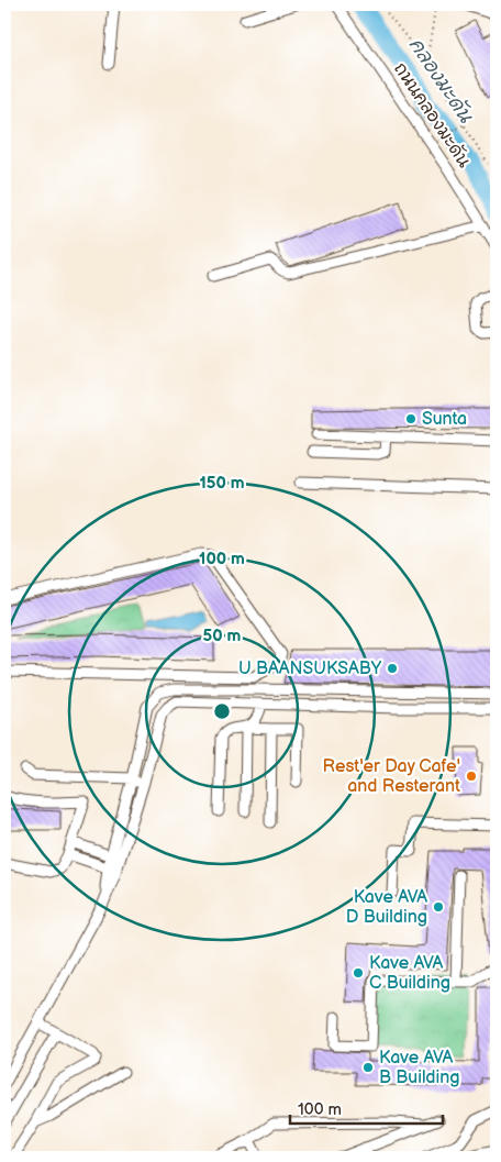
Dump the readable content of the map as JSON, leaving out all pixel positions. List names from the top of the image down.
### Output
{
  "streets": {
    "street": ["ถนนคลองมะดัน"]
  },
  "water": ["คลองมะดัน"],
  "places": [
    "Sunta",
    "U BAANSUKSABY",
    "Rest'er Day Cafe' and Resterant",
    "Kave AVA D Building",
    "Kave AVA C Building",
    "Kave AVA B Building"
  ],
  "scale_bar": "100 m",
  "rings": ["150 m", "100 m", "50 m"]
}
